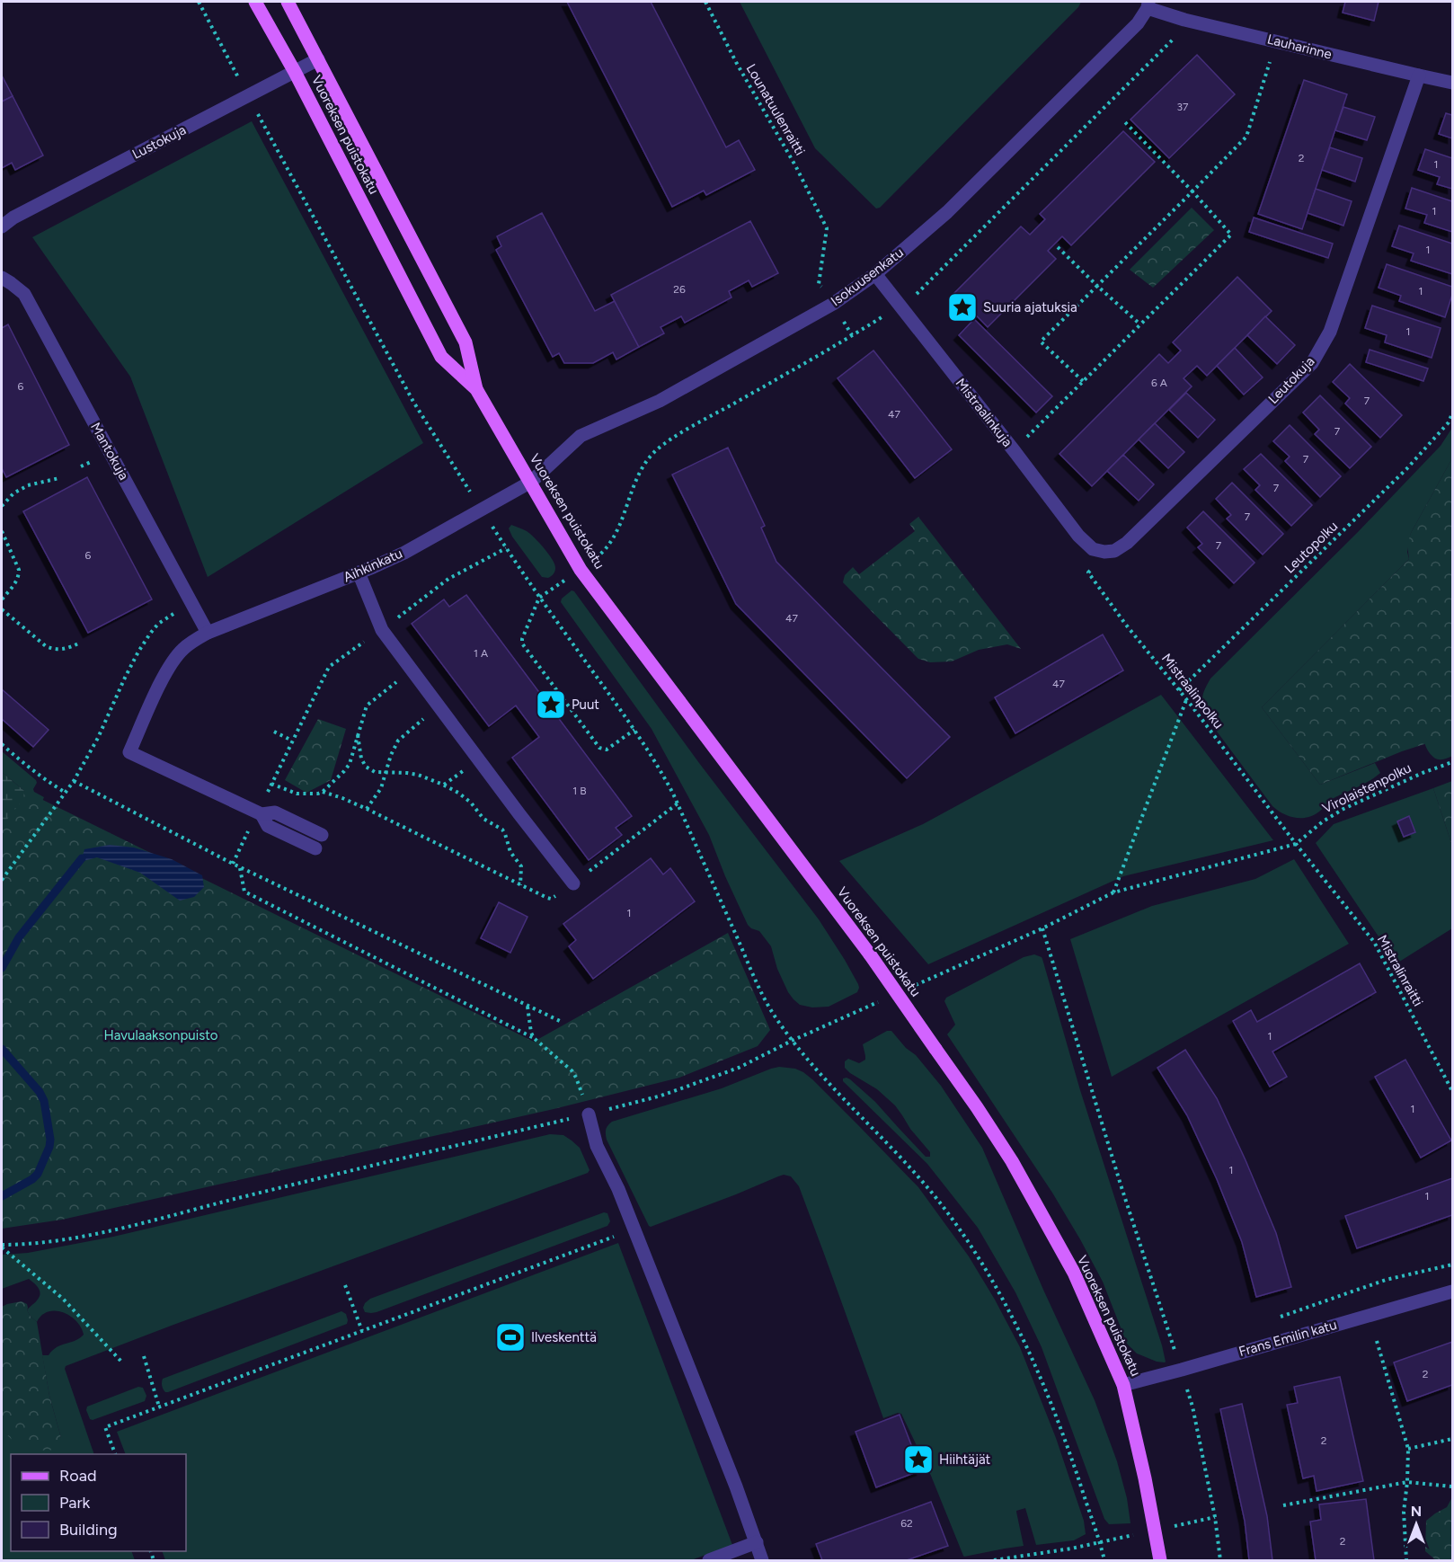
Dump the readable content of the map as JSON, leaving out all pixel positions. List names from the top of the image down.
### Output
{
  "streets": {
    "main road": ["Vuoreksen puistokatu"],
    "street": [
      "Lauharinne",
      "Lustokuja",
      "Isokuusenkatu",
      "Leutokuja",
      "Mistraalinkuja",
      "Mantokuja",
      "Aihkinkatu",
      "Frans Emilin katu"
    ],
    "path": [
      "Lounatuulenraitti",
      "Leutopolku",
      "Mistraalinpolku",
      "Virolaistenpolku",
      "Mistralinraitti"
    ]
  },
  "crossings": [
    ["Lauharinne", "Isokuusenkatu"],
    ["Lauharinne", "Leutokuja"],
    ["Vuoreksen puistokatu", "Lustokuja"],
    ["Vuoreksen puistokatu", "Isokuusenkatu"],
    ["Vuoreksen puistokatu", "Aihkinkatu"],
    ["Vuoreksen puistokatu", "Frans Emilin katu"],
    ["Isokuusenkatu", "Mistraalinkuja"],
    ["Isokuusenkatu", "Aihkinkatu"],
    ["Leutokuja", "Mistraalinkuja"],
    ["Leutokuja", "Mistraalinpolku"],
    ["Mistraalinkuja", "Mistraalinpolku"],
    ["Mantokuja", "Aihkinkatu"],
    ["Leutopolku", "Mistraalinpolku"],
    ["Mistraalinpolku", "Virolaistenpolku"],
    ["Mistraalinpolku", "Mistralinraitti"],
    ["Virolaistenpolku", "Mistralinraitti"]
  ],
  "parks": ["Havulaaksonpuisto"],
  "places": {
    "place": ["Suuria ajatuksia", "Puut", "Hiihtäjät"],
    "sports": ["Ilveskenttä"]
  },
  "house_numbers": [
    "37",
    "2",
    "1",
    "1",
    "1",
    "26",
    "1",
    "1",
    "6 A",
    "6",
    "7",
    "47",
    "7",
    "7",
    "7",
    "7",
    "7",
    "6",
    "47",
    "1 A",
    "47",
    "1 B",
    "1",
    "1",
    "1",
    "1",
    "1",
    "2",
    "2",
    "62",
    "2"
  ],
  "legend": ["Road", "Park", "Building"],
  "north": "top"
}
